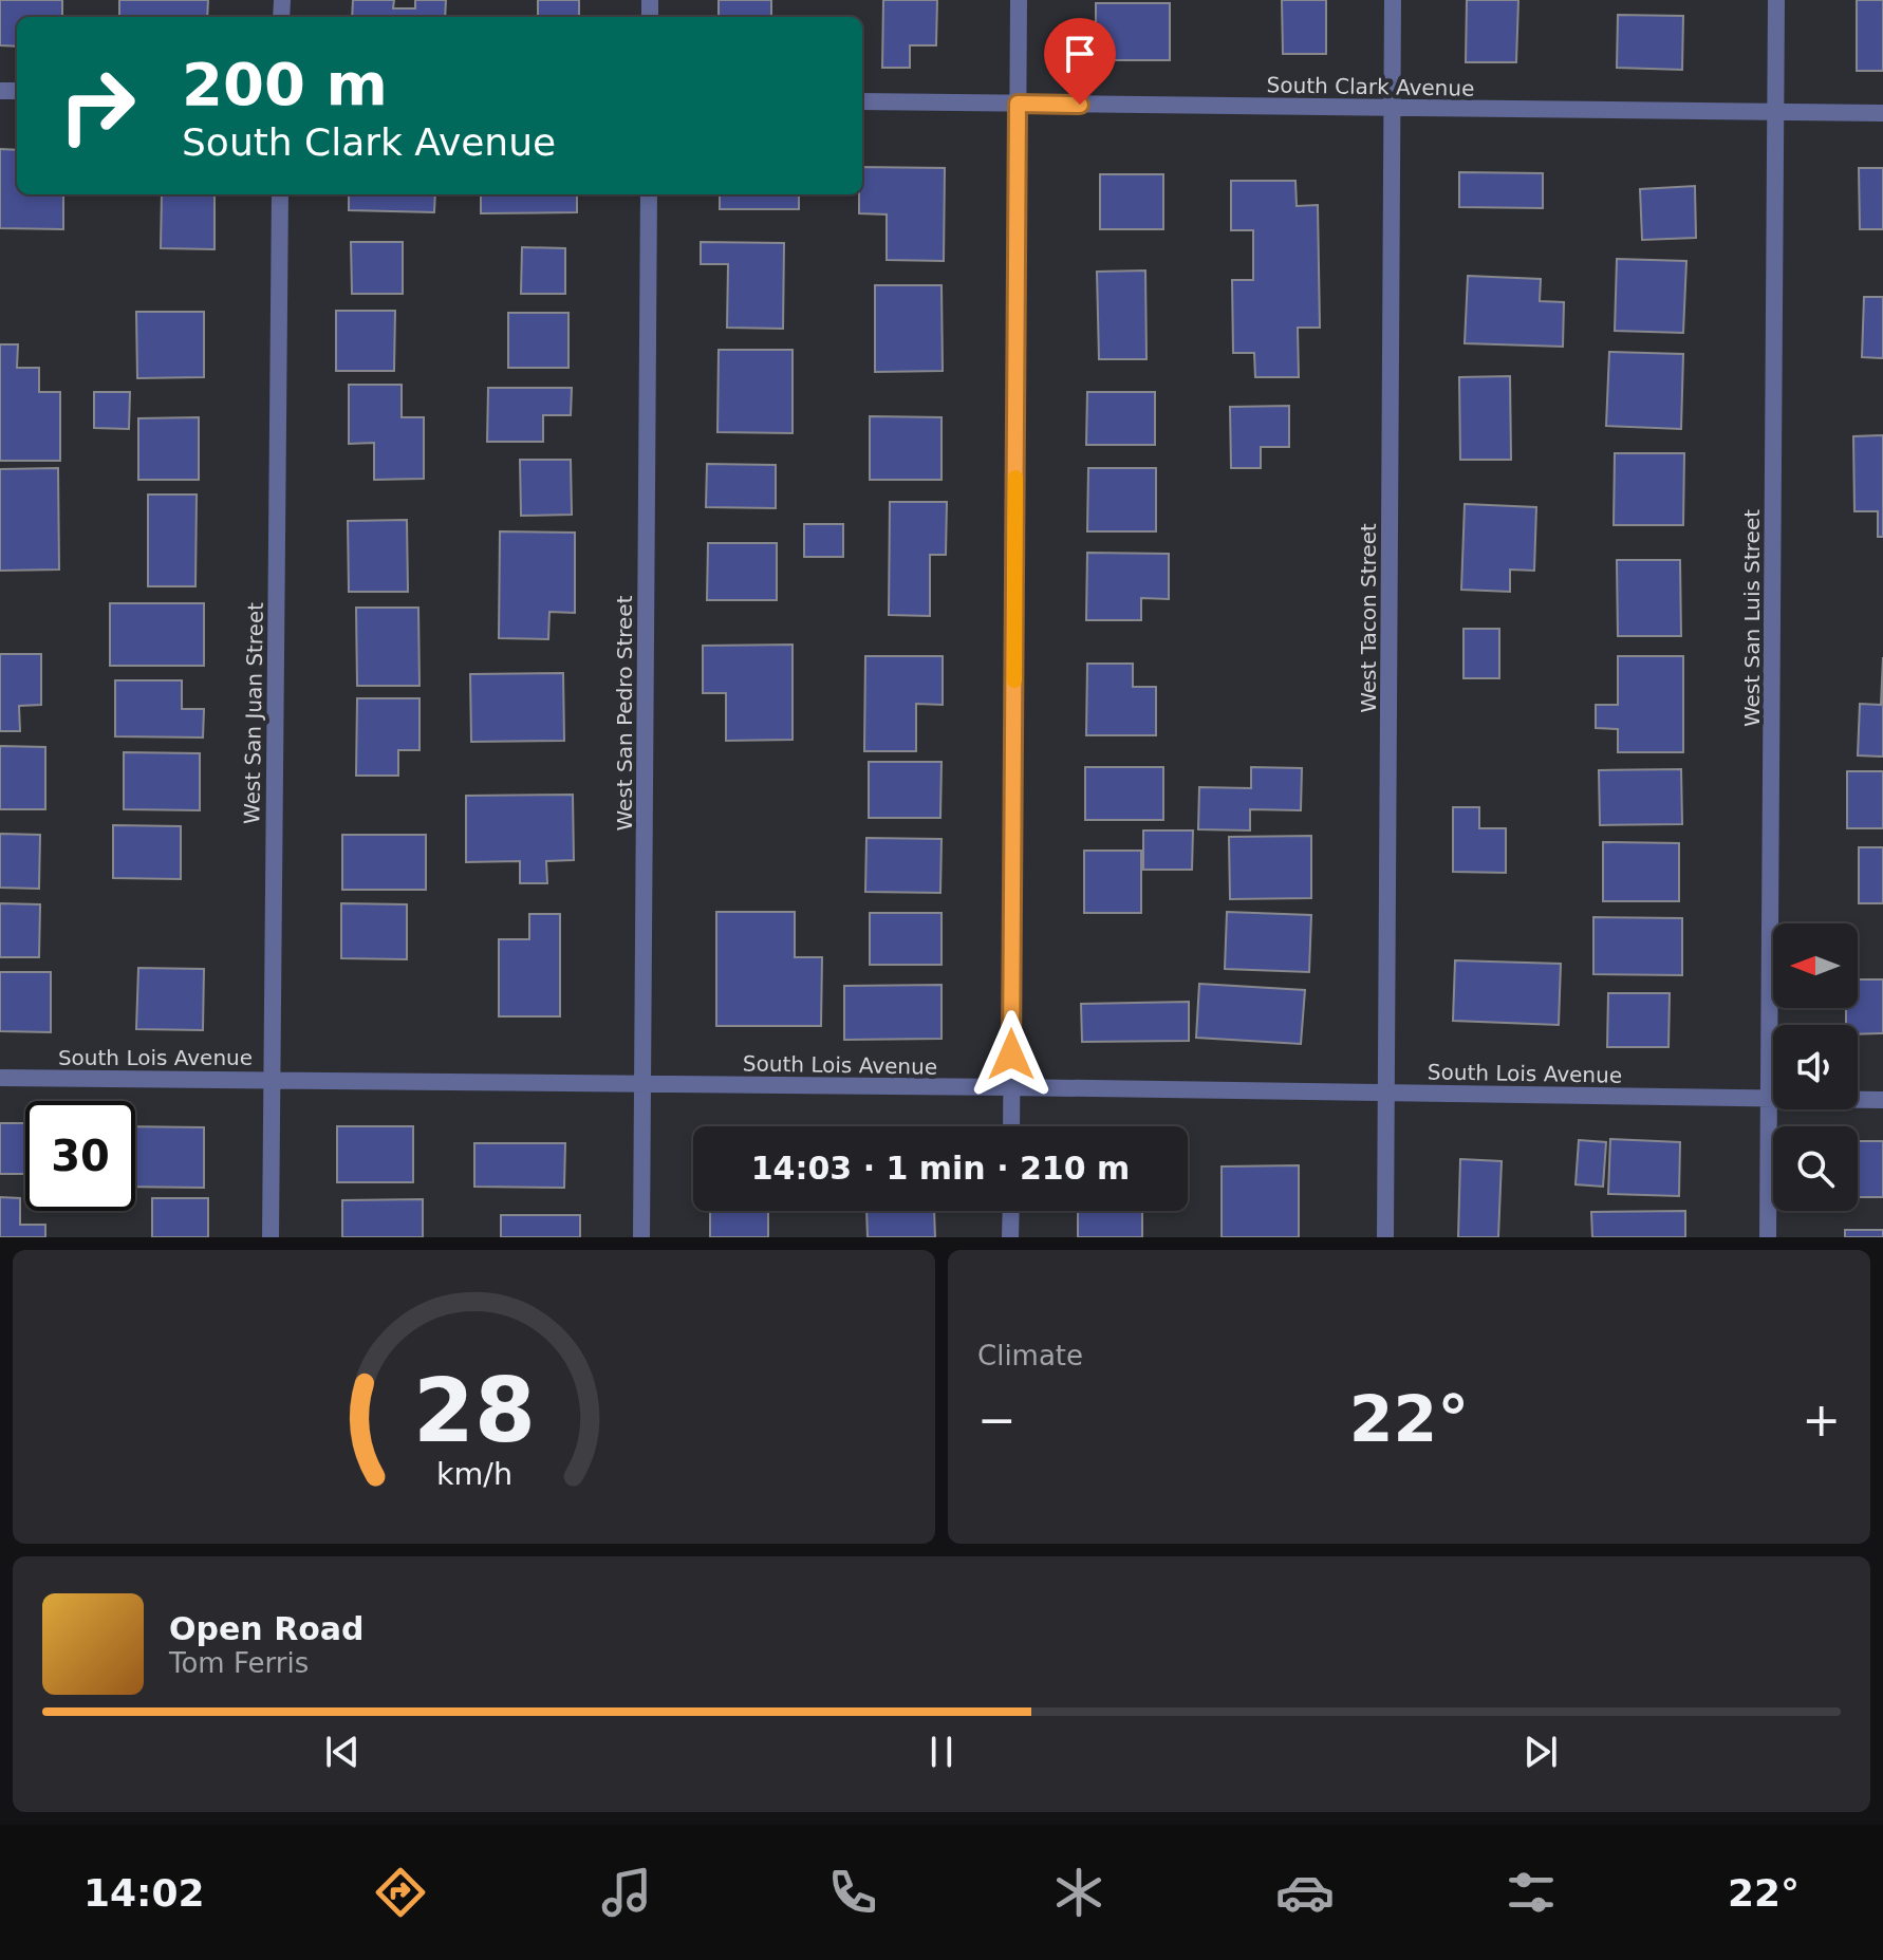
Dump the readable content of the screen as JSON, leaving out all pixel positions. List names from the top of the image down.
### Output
{
  "streets": {
    "street": [
      "South Clark Avenue",
      "West Tacon Street",
      "West San Luis Street",
      "West San Juan Street",
      "West San Pedro Street",
      "South Lois Avenue"
    ]
  },
  "crossings": [
    ["South Clark Avenue", "West Tacon Street"],
    ["South Clark Avenue", "West San Luis Street"],
    ["West Tacon Street", "South Lois Avenue"],
    ["West San Luis Street", "South Lois Avenue"],
    ["West San Juan Street", "South Lois Avenue"],
    ["West San Pedro Street", "South Lois Avenue"]
  ],
  "north": "left",
  "page": {
    "turn": ["200 m", "South Clark Avenue"],
    "limit": "30",
    "trip": "14:03 · 1 min · 210 m",
    "tile": "Climate",
    "heat": ["−", "22°", "+"],
    "song": ["Open Road", "Tom Ferris"],
    "tabs": ["14:02", "22°"],
    "gauge": ["28", "km/h"]
  }
}
